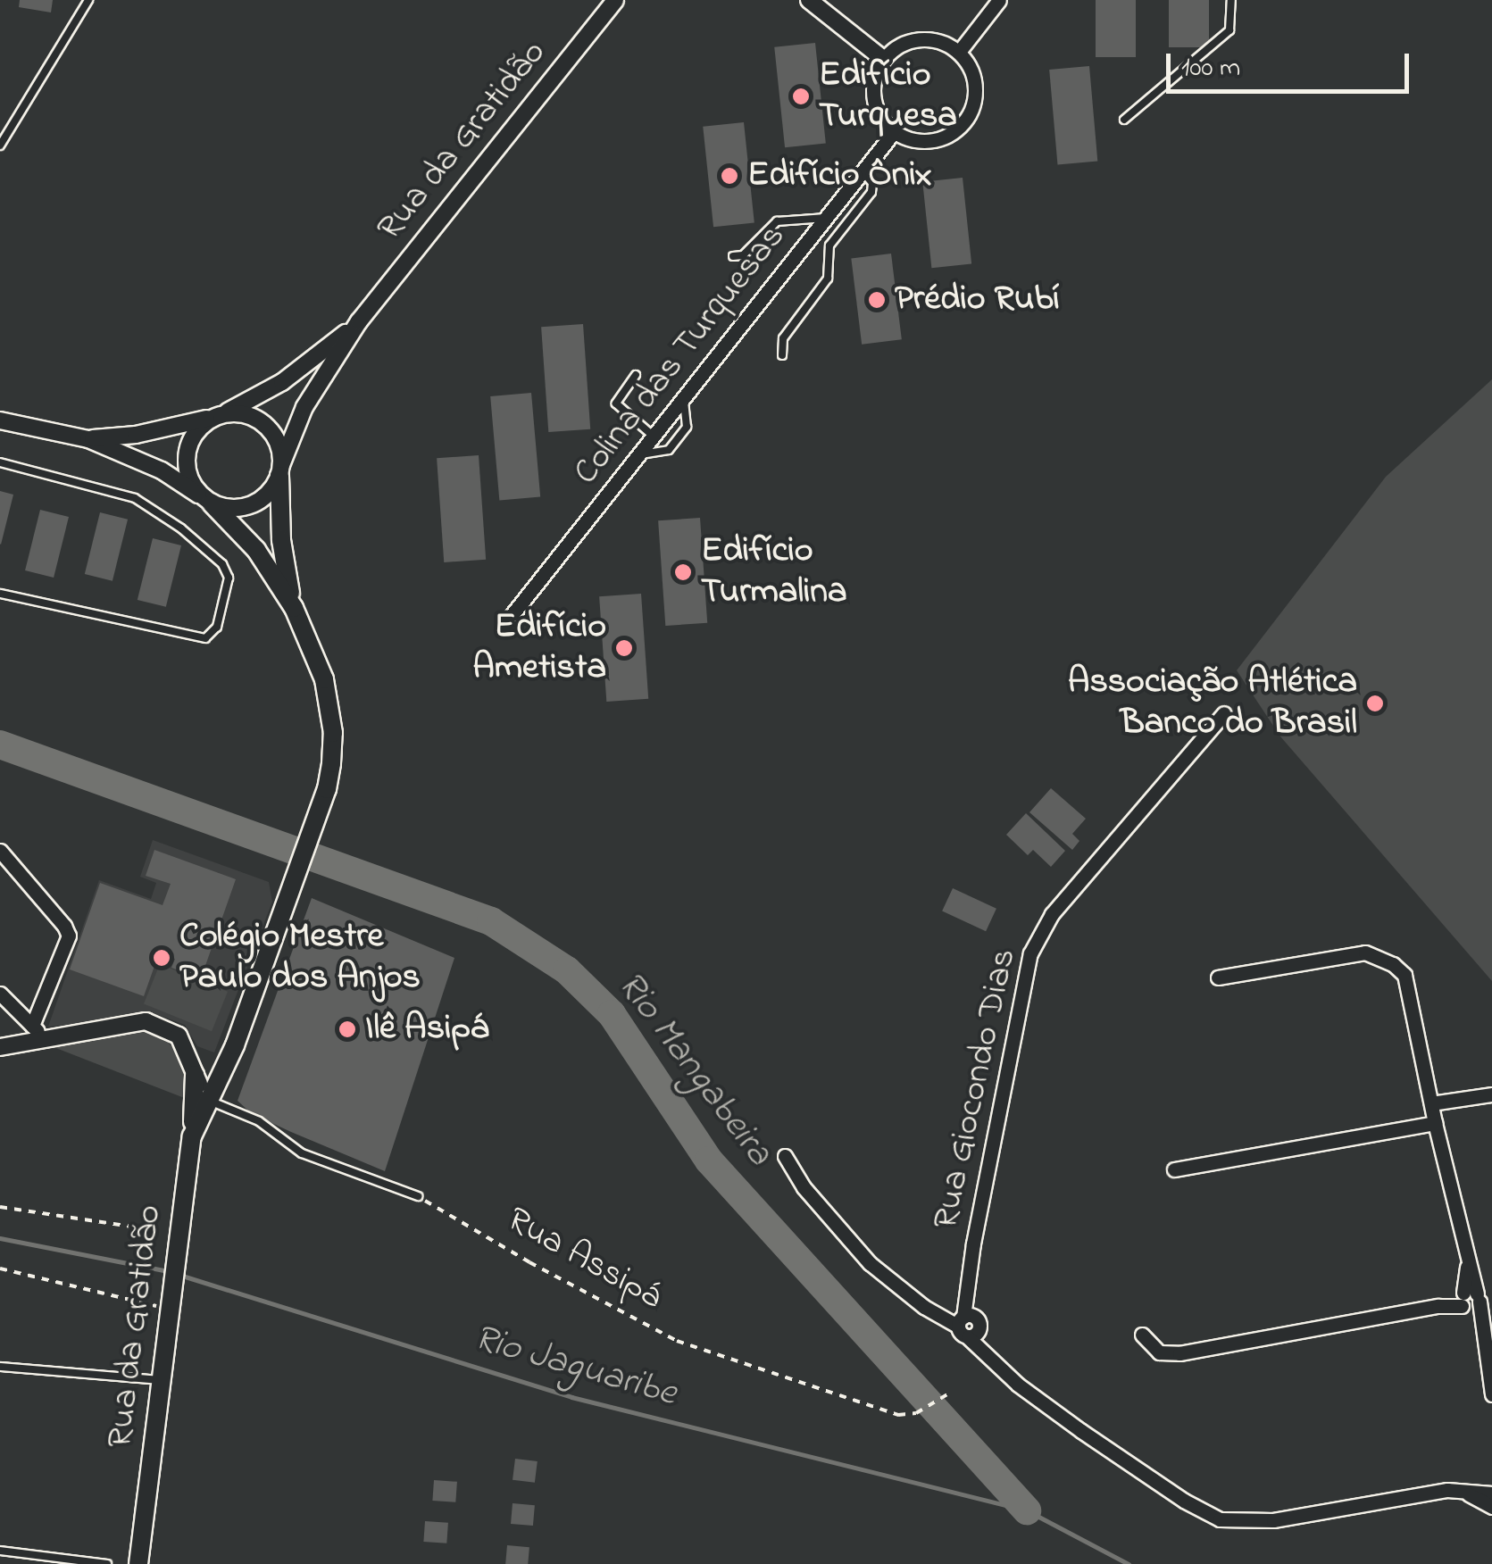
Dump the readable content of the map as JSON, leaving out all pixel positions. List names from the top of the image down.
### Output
{
  "streets": {
    "main road": ["Rua da Gratidão"],
    "street": ["Colina das Turquesas", "Rua Giocondo Dias"],
    "path": ["Rua Assipá"]
  },
  "water": ["Rio Mangabeira", "Rio Jaguaribe"],
  "places": [
    "Edifício Turquesa",
    "Edifício Ônix",
    "Prédio Rubí",
    "Edifício Turmalina",
    "Edifício Ametista",
    "Associação Atlética Banco do Brasil",
    "Colégio Mestre Paulo dos Anjos",
    "Ilê Asipá"
  ],
  "scale_bar": "100 m"
}
